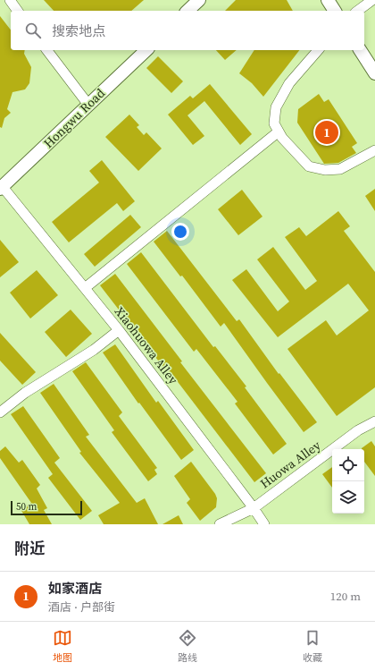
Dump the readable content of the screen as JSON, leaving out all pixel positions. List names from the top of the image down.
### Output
{
  "streets": {
    "main road": ["Hongwu Road"],
    "street": ["Xiaohuowa Alley", "Huowa Alley"]
  },
  "crossings": [
    ["Hongwu Road", "Xiaohuowa Alley"],
    ["Xiaohuowa Alley", "Huowa Alley"]
  ],
  "scale_bar": "50 m",
  "page": {
    "search": "搜索地点",
    "pins": "1",
    "scale": "50 m",
    "heading": "附近",
    "list": [
      {
        "mark": "1",
        "name": "如家酒店",
        "note": "酒店 · 户部街",
        "value": "120 m"
      }
    ],
    "nav": ["地图", "路线", "收藏"]
  }
}
